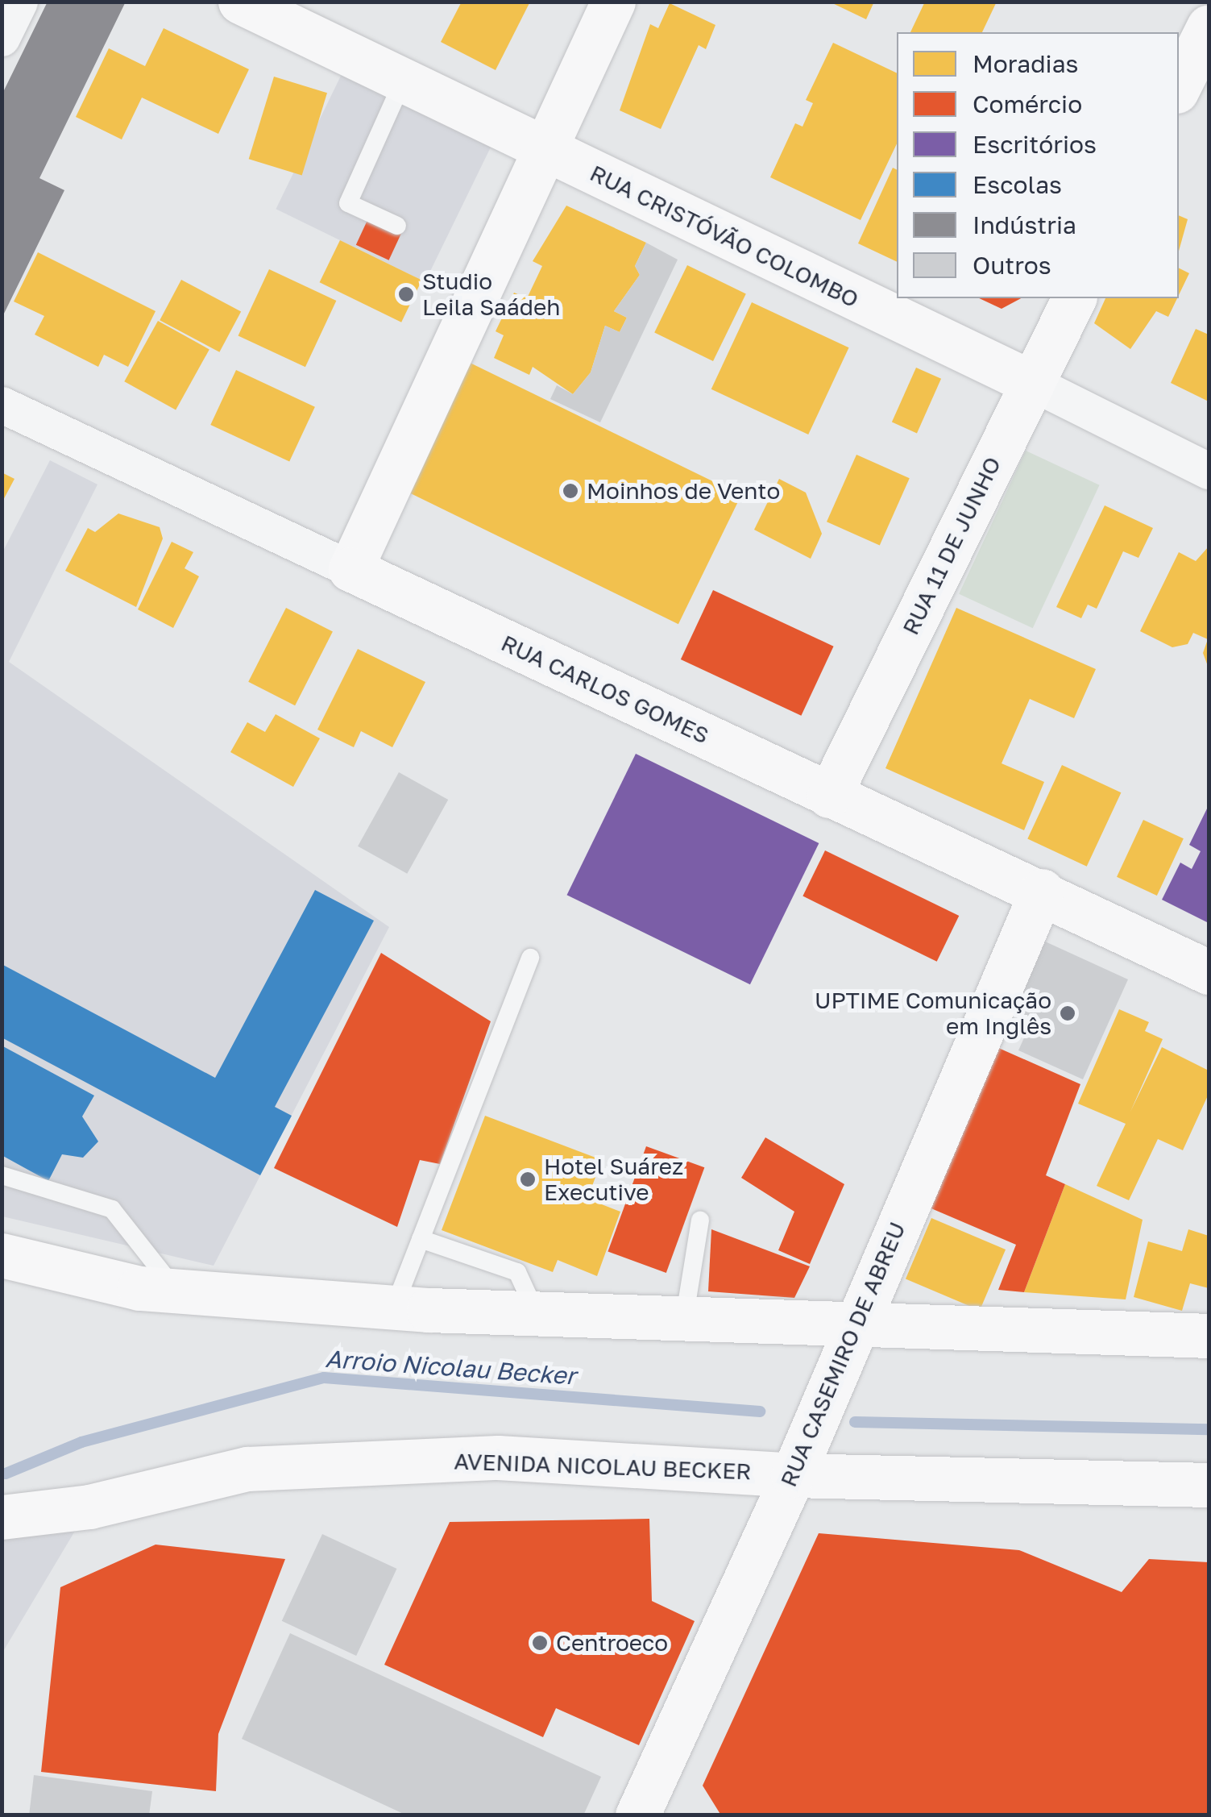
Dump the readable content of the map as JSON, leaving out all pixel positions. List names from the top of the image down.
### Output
{
  "streets": {
    "street": [
      "RUA CRISTÓVÃO COLOMBO",
      "RUA 11 DE JUNHO",
      "RUA CARLOS GOMES",
      "RUA CASEMIRO DE ABREU",
      "AVENIDA NICOLAU BECKER"
    ]
  },
  "crossings": [
    ["RUA CRISTÓVÃO COLOMBO", "RUA 11 DE JUNHO"],
    ["RUA 11 DE JUNHO", "RUA CARLOS GOMES"],
    ["RUA CARLOS GOMES", "RUA CASEMIRO DE ABREU"],
    ["RUA CASEMIRO DE ABREU", "AVENIDA NICOLAU BECKER"]
  ],
  "water": ["Arroio Nicolau Becker"],
  "places": [
    "Studio Leila Saádeh",
    "Moinhos de Vento",
    "UPTIME Comunicação em Inglês",
    "Hotel Suárez Executive",
    "Centroeco"
  ],
  "legend": [
    "Moradias",
    "Comércio",
    "Escritórios",
    "Escolas",
    "Indústria",
    "Outros"
  ]
}
